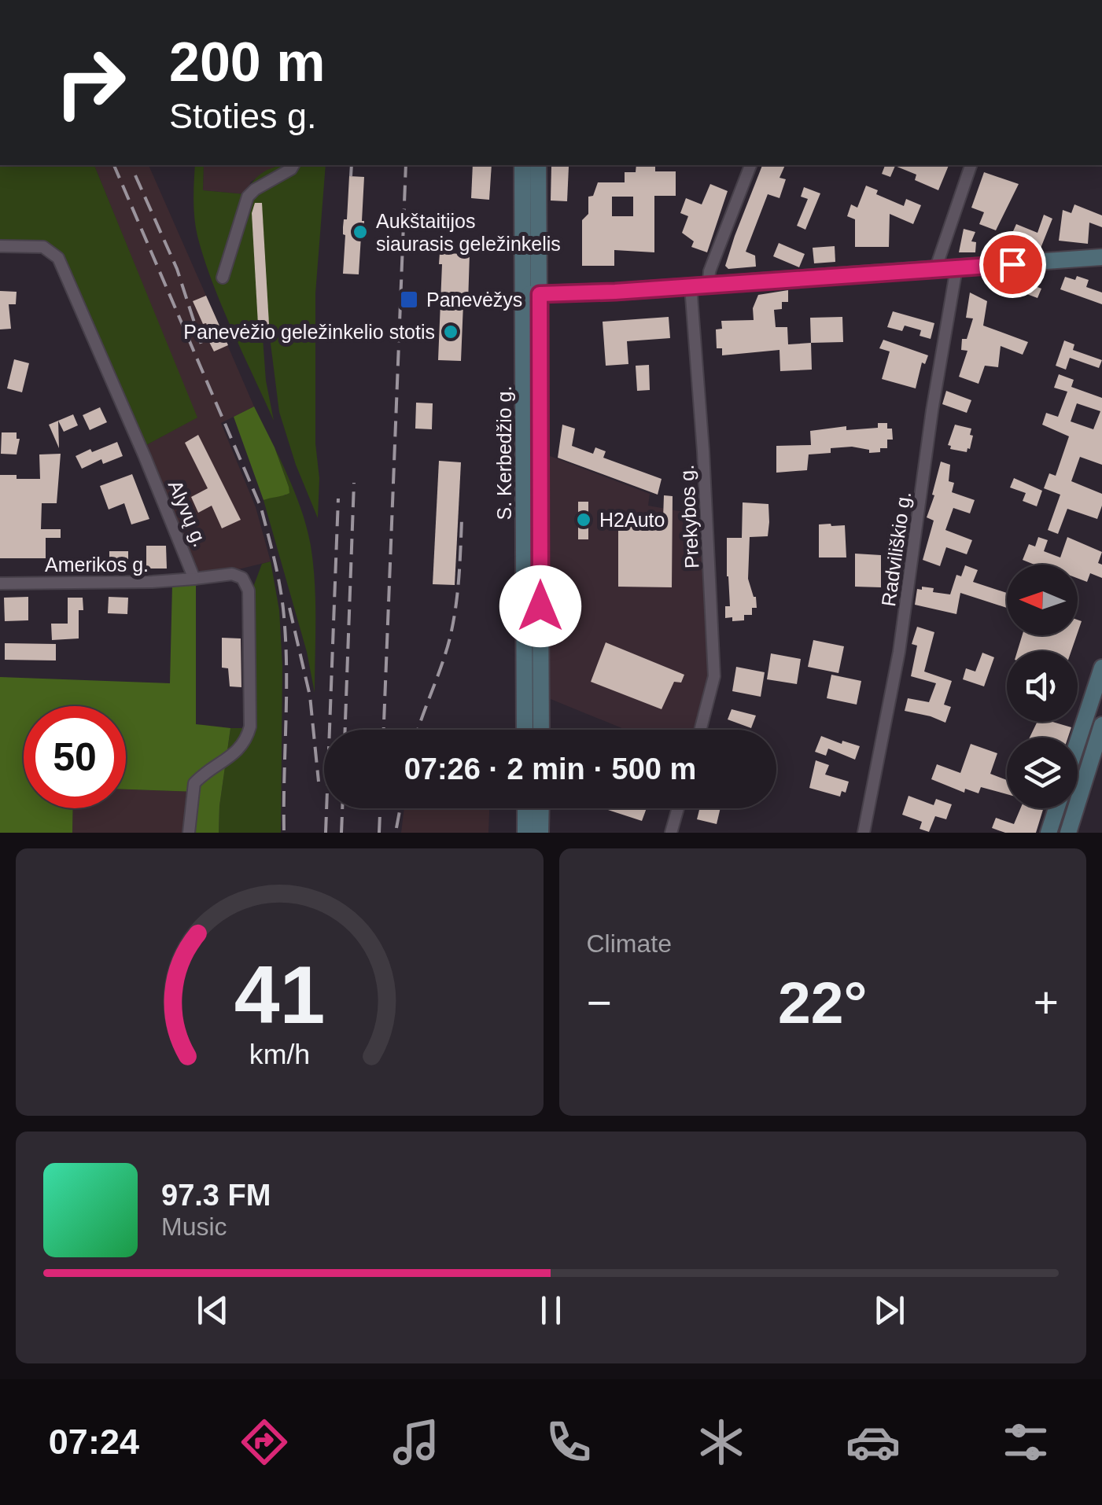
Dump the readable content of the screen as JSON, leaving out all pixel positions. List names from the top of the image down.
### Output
{
  "streets": {
    "main road": ["S. Kerbedžio g."],
    "street": [
      "Alyvų g.",
      "Prekybos g.",
      "Radviliškio g.",
      "Amerikos g."
    ]
  },
  "crossings": [
    ["Alyvų g.", "Amerikos g."]
  ],
  "places": {
    "other": ["Aukštaitijos siaurasis geležinkelis", "Panevėžio geležinkelio stotis", "H2Auto"],
    "transit": ["Panevėžys"]
  },
  "north": "left",
  "page": {
    "turn": ["200 m", "Stoties g."],
    "limit": "50",
    "trip": "07:26 · 2 min · 500 m",
    "tile": "Climate",
    "heat": ["−", "22°", "+"],
    "song": ["97.3 FM", "Music"],
    "tabs": "07:24",
    "gauge": ["41", "km/h"]
  }
}
